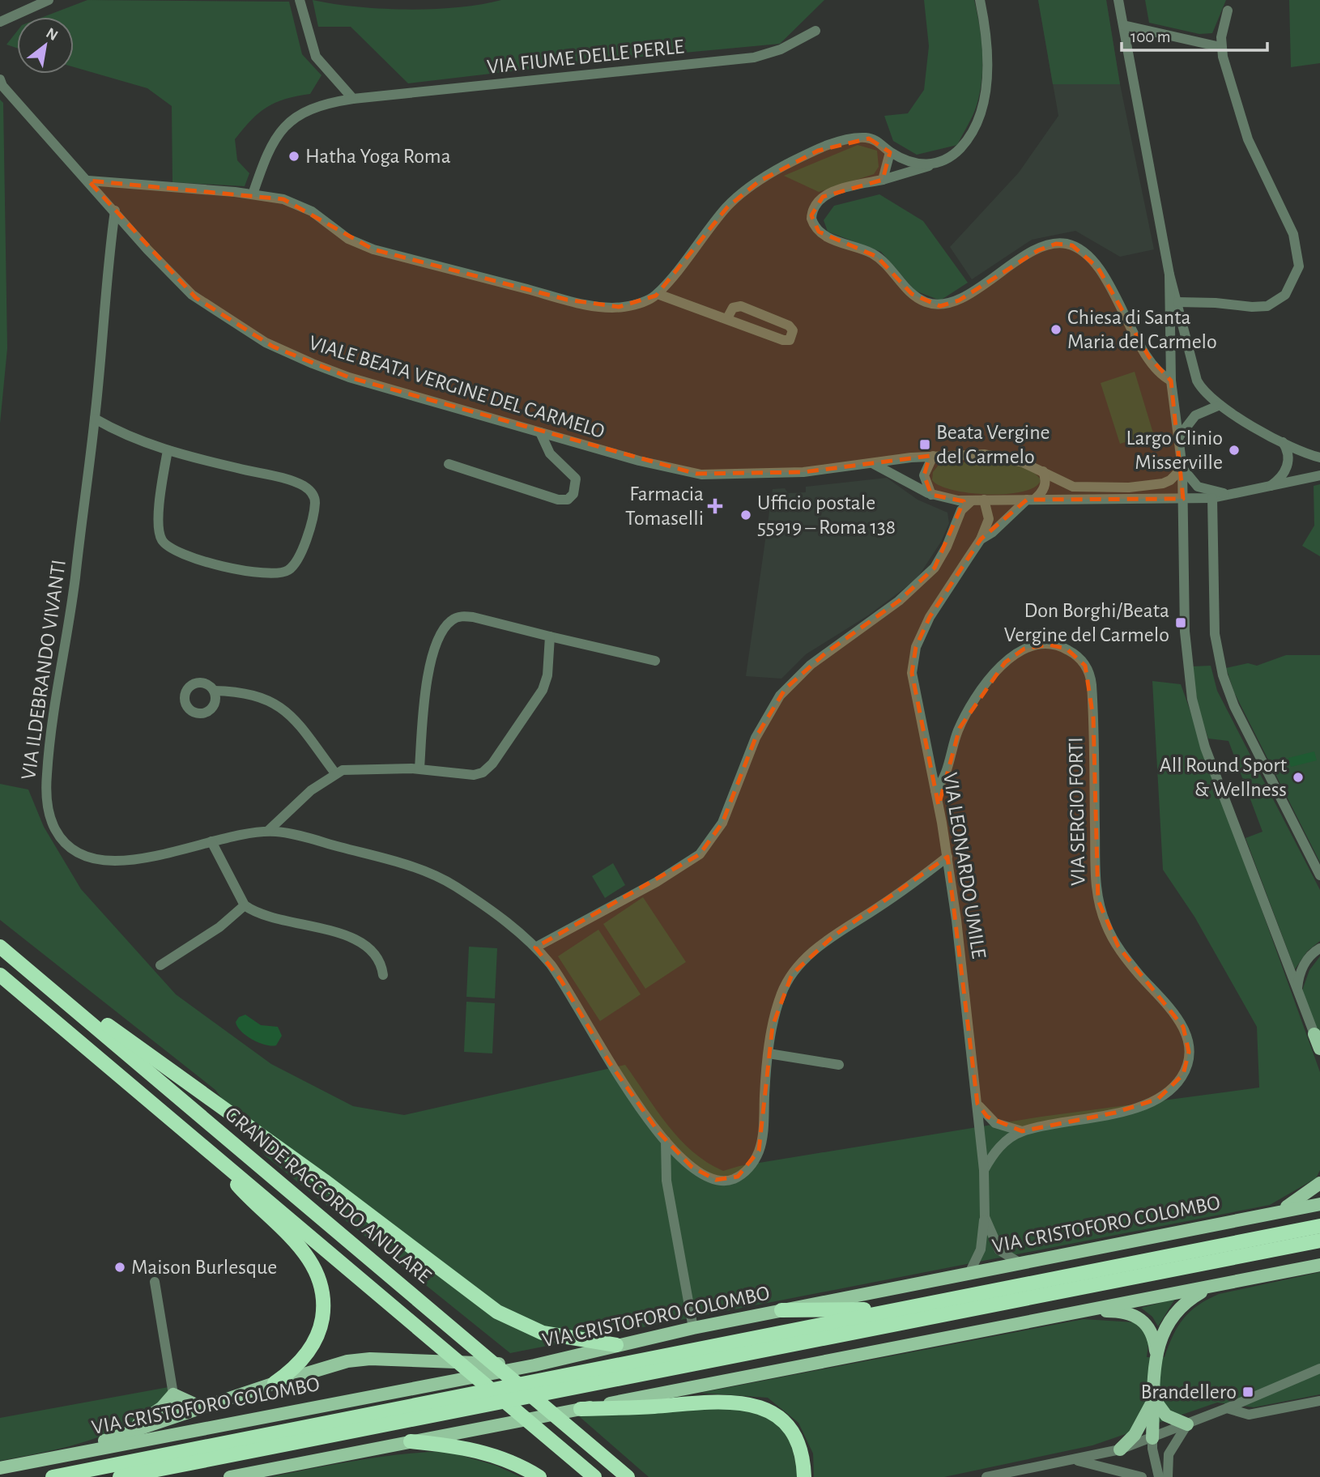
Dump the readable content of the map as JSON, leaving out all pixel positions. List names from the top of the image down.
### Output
{
  "streets": {
    "highway": ["GRANDE RACCORDO ANULARE", "VIA CRISTOFORO COLOMBO"],
    "street": [
      "VIA FIUME DELLE PERLE",
      "VIALE BEATA VERGINE DEL CARMELO",
      "VIA ILDEBRANDO VIVANTI",
      "VIA SERGIO FORTI",
      "VIA LEONARDO UMILE"
    ]
  },
  "crossings": [
    ["VIALE BEATA VERGINE DEL CARMELO", "VIA ILDEBRANDO VIVANTI"],
    ["VIA ILDEBRANDO VIVANTI", "VIA LEONARDO UMILE"],
    ["VIA SERGIO FORTI", "VIA LEONARDO UMILE"],
    ["VIA LEONARDO UMILE", "VIA CRISTOFORO COLOMBO"]
  ],
  "places": {
    "other": [
      "Hatha Yoga Roma",
      "Chiesa di Santa Maria del Carmelo",
      "Largo Clinio Misserville",
      "Ufficio postale 55919 – Roma 138",
      "All Round Sport & Wellness",
      "Maison Burlesque"
    ],
    "transit": ["Beata Vergine del Carmelo", "Don Borghi/Beata Vergine del Carmelo", "Brandellero"],
    "health": ["Farmacia Tomaselli"]
  },
  "scale_bar": "100 m",
  "north": "top right"
}
